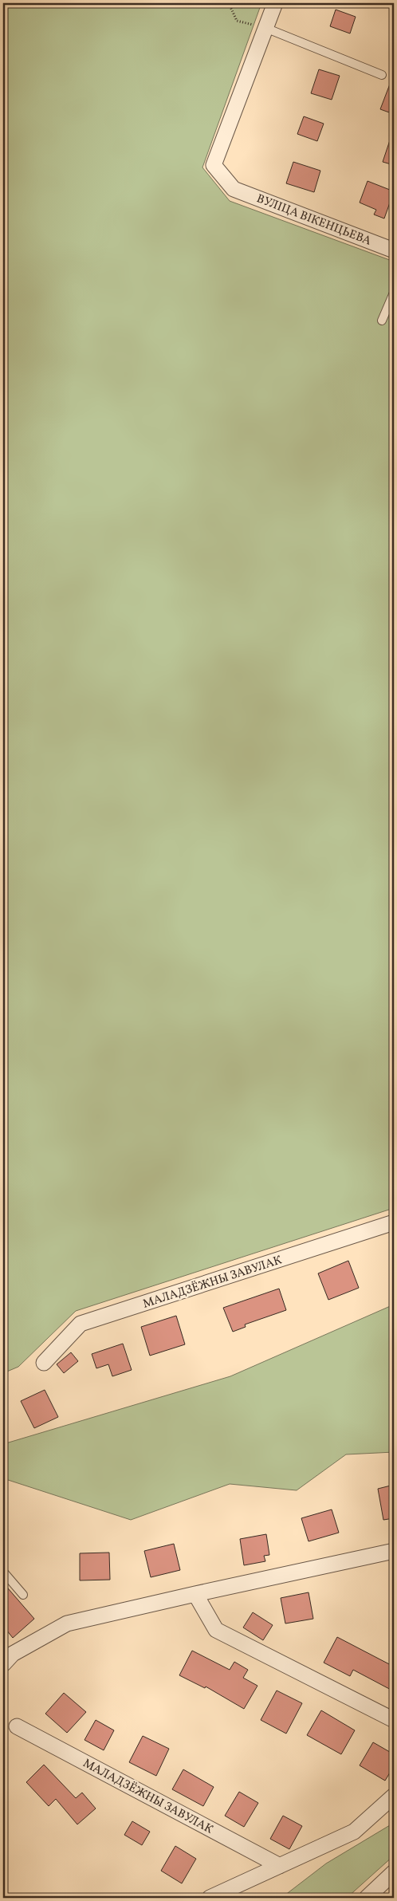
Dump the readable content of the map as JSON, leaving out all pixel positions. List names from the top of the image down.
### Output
{
  "streets": {
    "street": ["ВУЛІЦА ВІКЕНЦЬЕВА", "МАЛАДЗЁЖНЫ ЗАВУЛАК"]
  }
}
